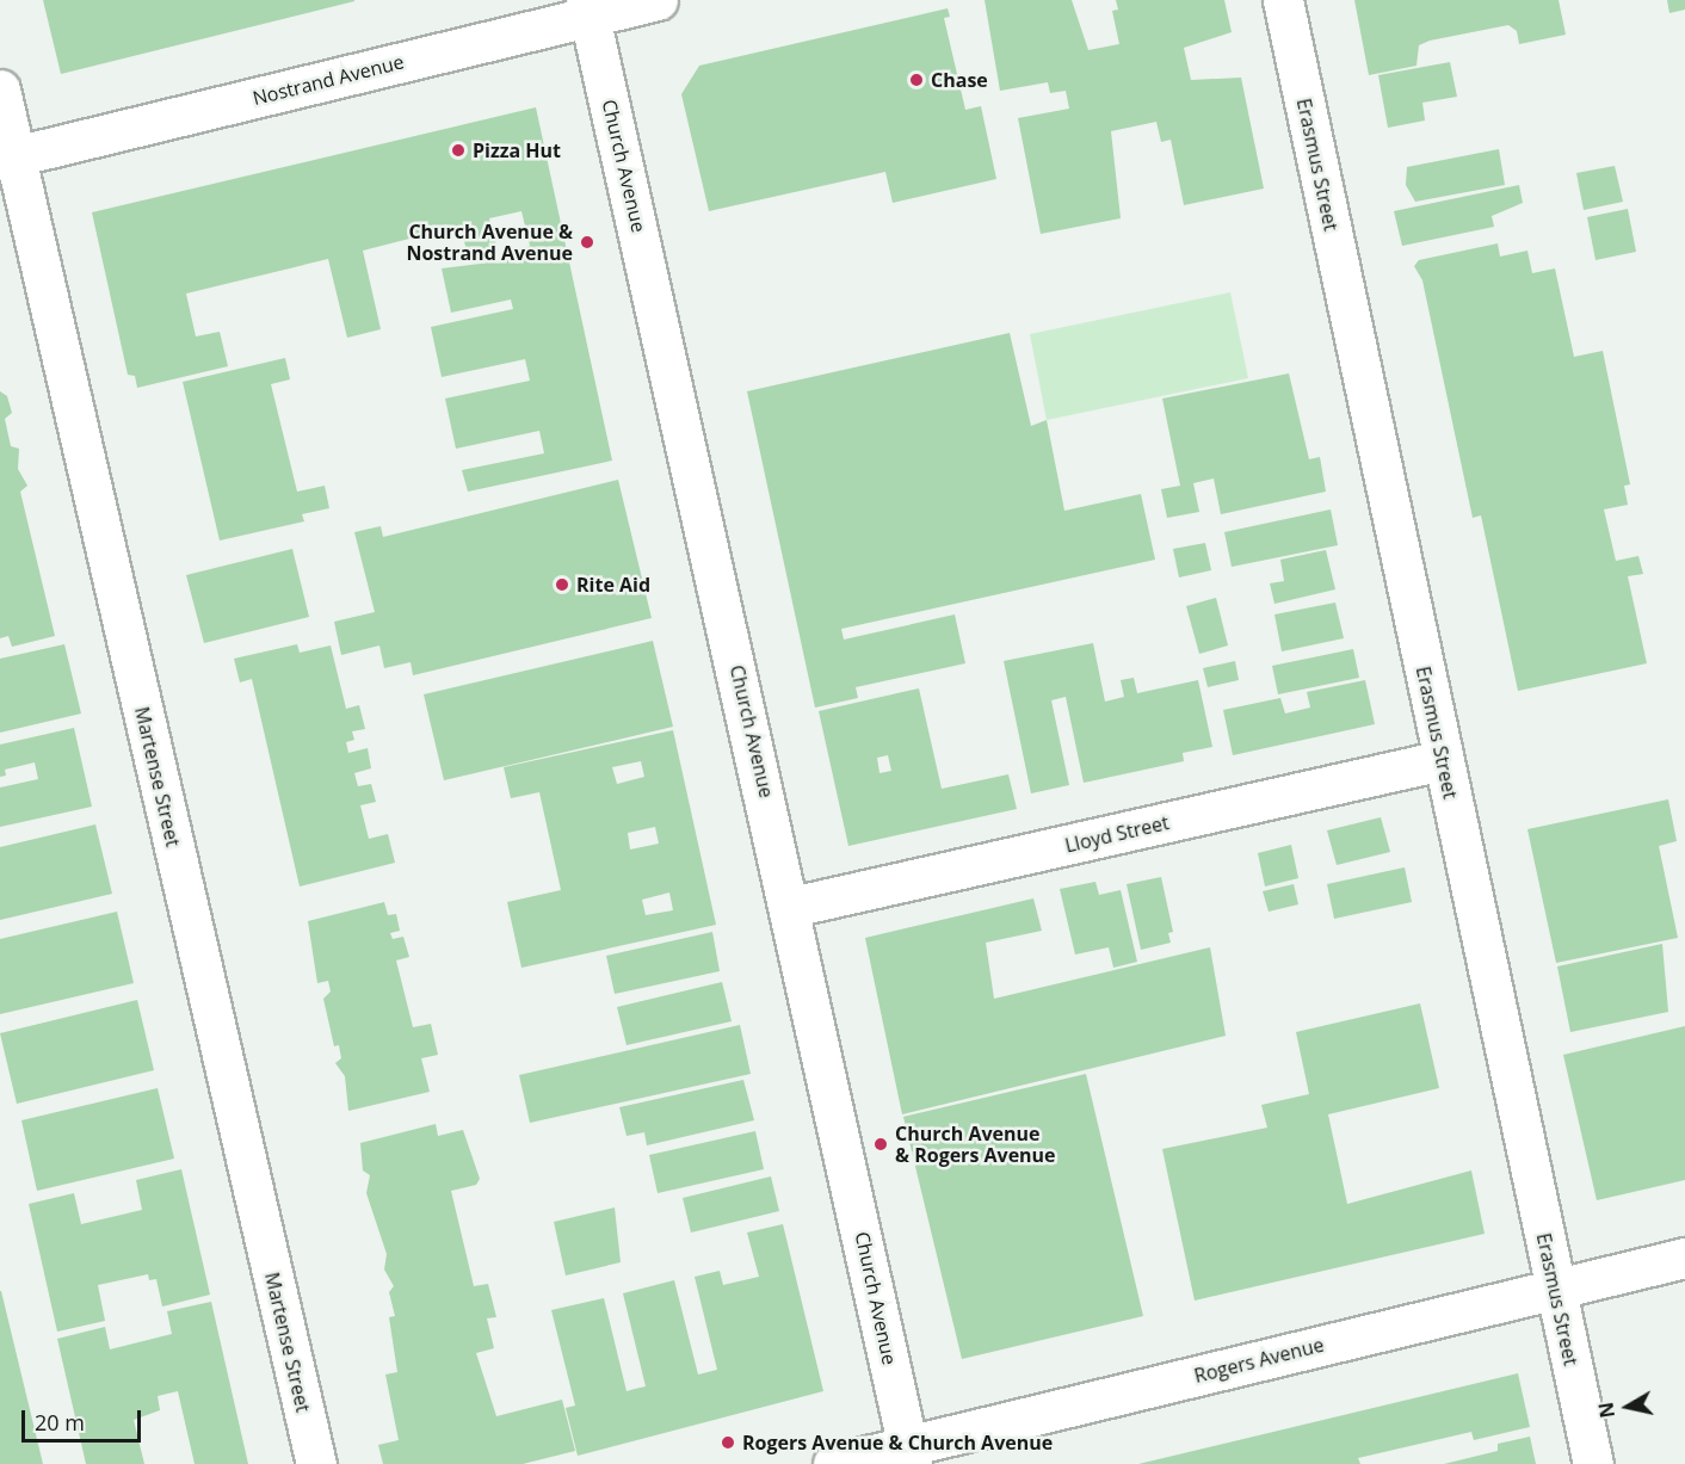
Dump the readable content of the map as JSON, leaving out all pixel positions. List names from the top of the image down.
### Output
{
  "streets": {
    "street": [
      "Nostrand Avenue",
      "Erasmus Street",
      "Church Avenue",
      "Martense Street",
      "Lloyd Street",
      "Rogers Avenue"
    ]
  },
  "crossings": [
    ["Nostrand Avenue", "Church Avenue"],
    ["Nostrand Avenue", "Martense Street"],
    ["Erasmus Street", "Lloyd Street"],
    ["Erasmus Street", "Rogers Avenue"],
    ["Church Avenue", "Lloyd Street"],
    ["Church Avenue", "Rogers Avenue"]
  ],
  "places": [
    "Chase",
    "Pizza Hut",
    "Church Avenue & Nostrand Avenue",
    "Rite Aid",
    "Church Avenue & Rogers Avenue",
    "Rogers Avenue & Church Avenue"
  ],
  "scale_bar": "20 m",
  "north": "left"
}
